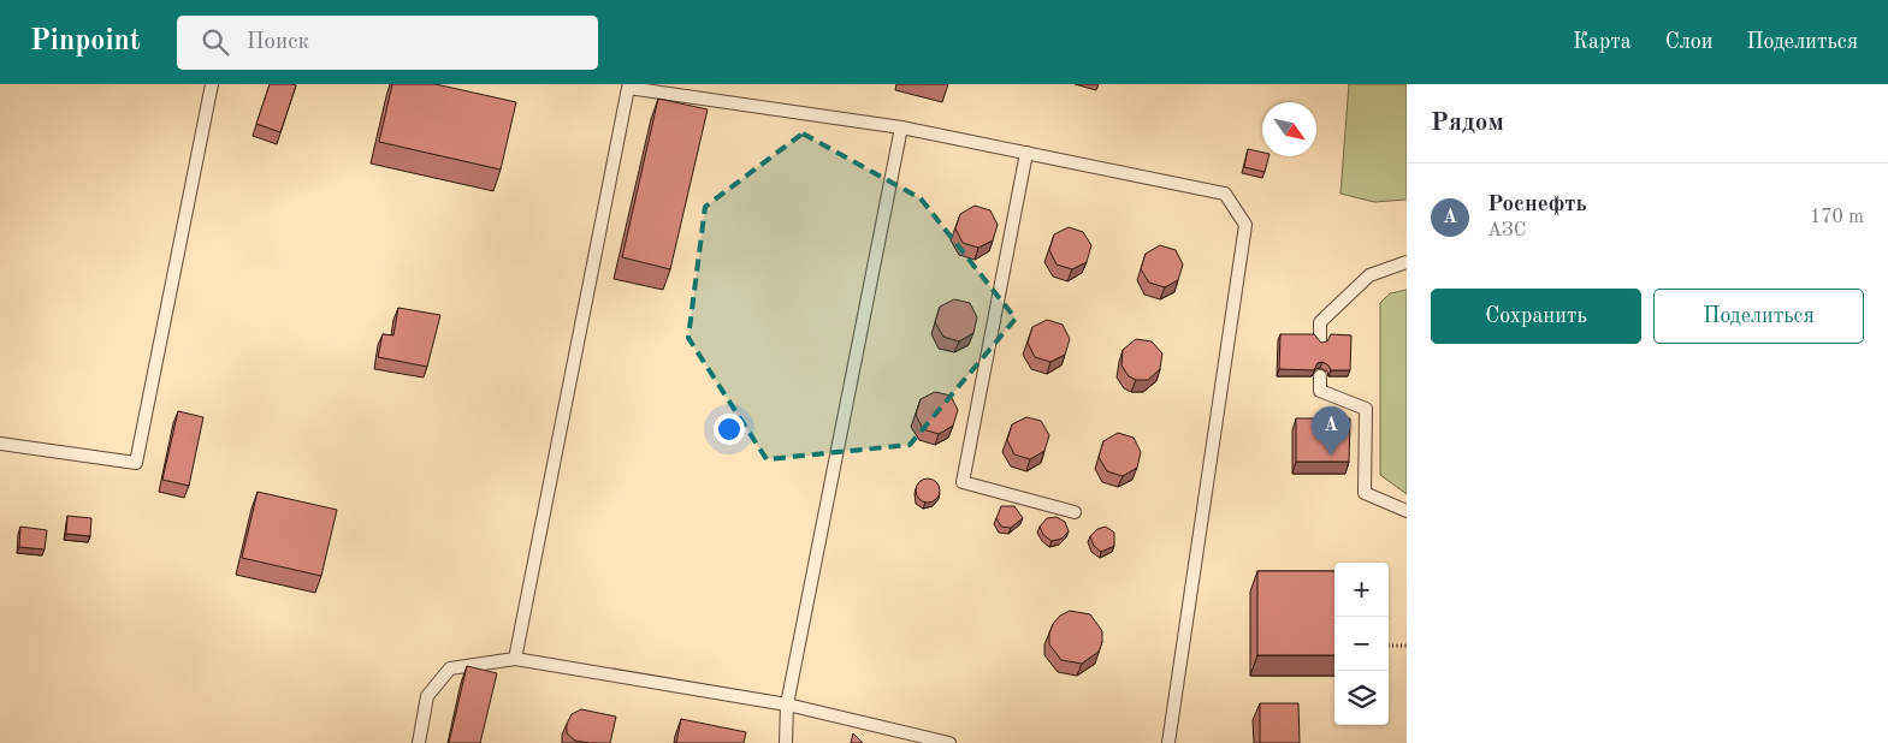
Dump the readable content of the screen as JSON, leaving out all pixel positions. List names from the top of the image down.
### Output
{
  "north": "bottom right",
  "page": {
    "header": "Pinpoint",
    "search": "Поиск",
    "nav": ["Карта", "Слои", "Поделиться"],
    "heading": "Рядом",
    "list": [
      {
        "mark": "A",
        "name": "Роснефть",
        "note": "АЗС",
        "value": "170 m"
      }
    ],
    "buttons": ["Сохранить", "Поделиться"],
    "pins": "A",
    "map_buttons": ["+", "−"]
  }
}
